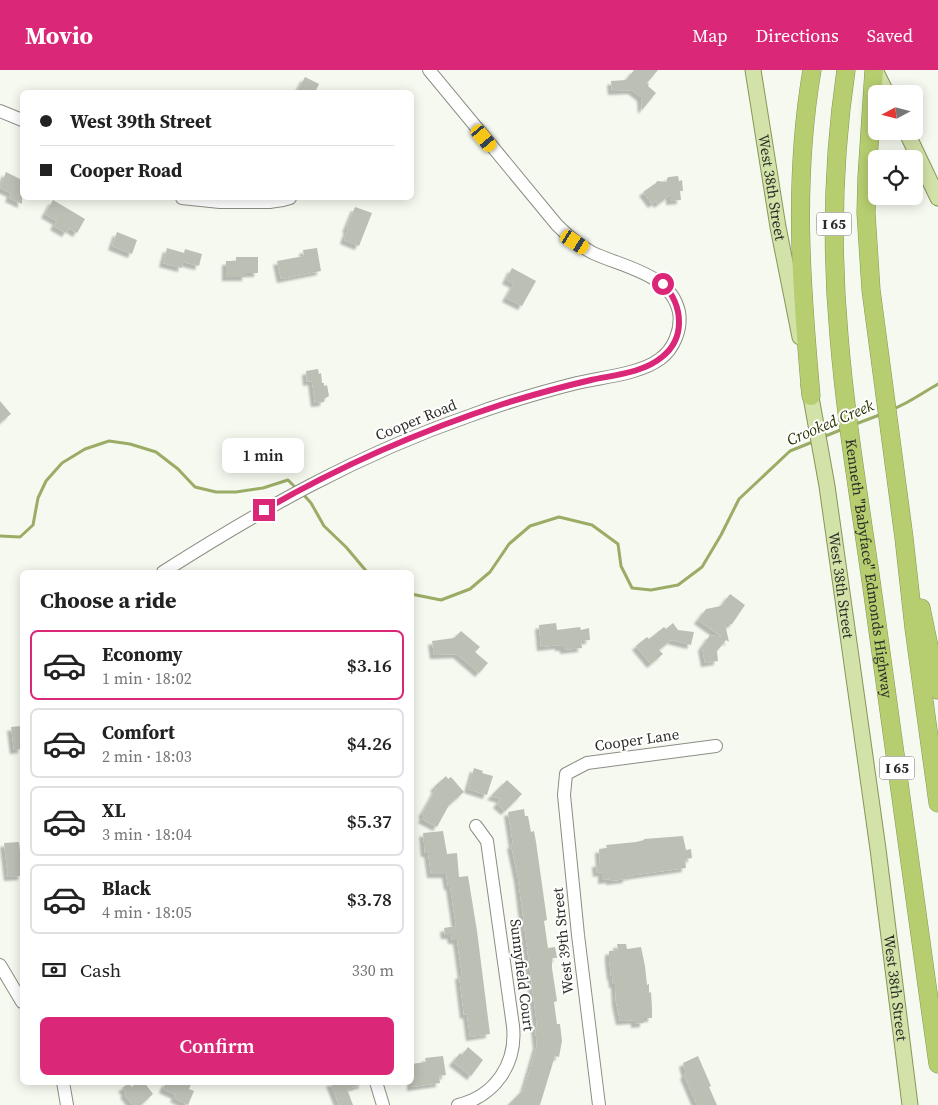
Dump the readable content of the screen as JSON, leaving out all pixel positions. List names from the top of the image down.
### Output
{
  "streets": {
    "highway": ["I 65", "Kenneth \"Babyface\" Edmonds Highway"],
    "main road": ["West 38th Street"],
    "street": [
      "Cooper Road",
      "Cooper Lane",
      "West 39th Street",
      "Sunnyfield Court"
    ]
  },
  "crossings": [
    ["Cooper Lane", "West 39th Street"]
  ],
  "water": ["Crooked Creek"],
  "north": "left",
  "page": {
    "header": "Movio",
    "nav": ["Map", "Directions", "Saved"],
    "banner": ["West 39th Street", "Cooper Road"],
    "bubble": "1 min",
    "heading": "Choose a ride",
    "list": [
      {
        "name": "Economy",
        "note": "1 min · 18:02",
        "value": "$3.16"
      },
      {
        "name": "Comfort",
        "note": "2 min · 18:03",
        "value": "$4.26"
      },
      {
        "name": "XL",
        "note": "3 min · 18:04",
        "value": "$5.37"
      },
      {
        "name": "Black",
        "note": "4 min · 18:05",
        "value": "$3.78"
      }
    ],
    "pay": ["Cash", "330 m"],
    "buttons": "Confirm"
  }
}
